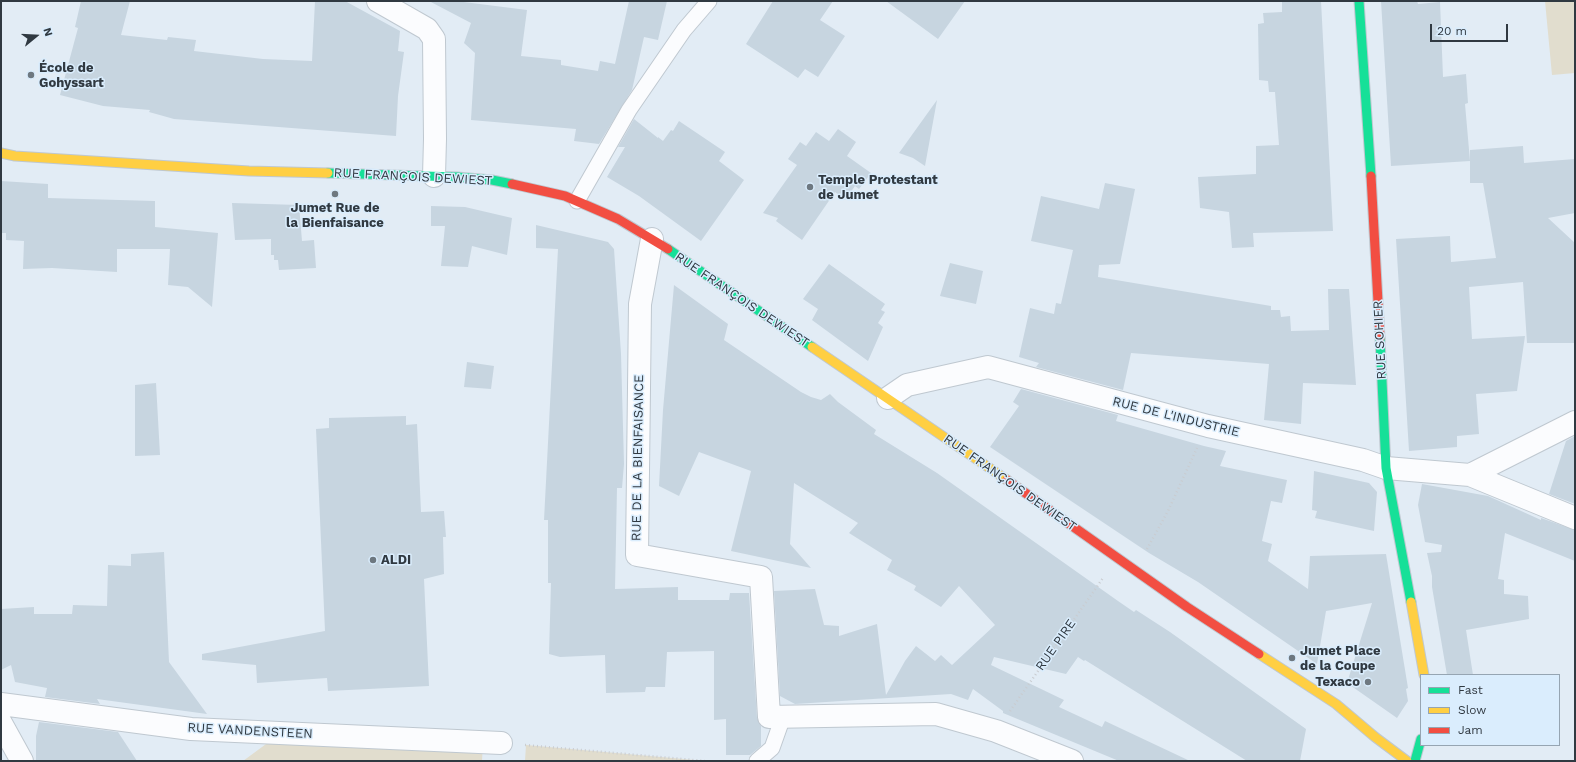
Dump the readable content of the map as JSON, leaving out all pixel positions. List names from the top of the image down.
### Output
{
  "streets": {
    "street": [
      "RUE FRANÇOIS DEWIEST",
      "RUE SOHIER",
      "RUE DE L'INDUSTRIE",
      "RUE DE LA BIENFAISANCE",
      "RUE VANDENSTEEN"
    ],
    "path": ["RUE PIRE"]
  },
  "crossings": [
    ["RUE FRANÇOIS DEWIEST", "RUE DE L'INDUSTRIE"],
    ["RUE FRANÇOIS DEWIEST", "RUE DE LA BIENFAISANCE"],
    ["RUE FRANÇOIS DEWIEST", "RUE PIRE"],
    ["RUE SOHIER", "RUE DE L'INDUSTRIE"],
    ["RUE DE LA BIENFAISANCE", "RUE PIRE"]
  ],
  "places": [
    "École de Gohyssart",
    "Temple Protestant de Jumet",
    "Jumet Rue de la Bienfaisance",
    "ALDI",
    "Jumet Place de la Coupe",
    "Texaco"
  ],
  "legend": ["Fast", "Slow", "Jam"],
  "scale_bar": "20 m",
  "north": "right"
}
